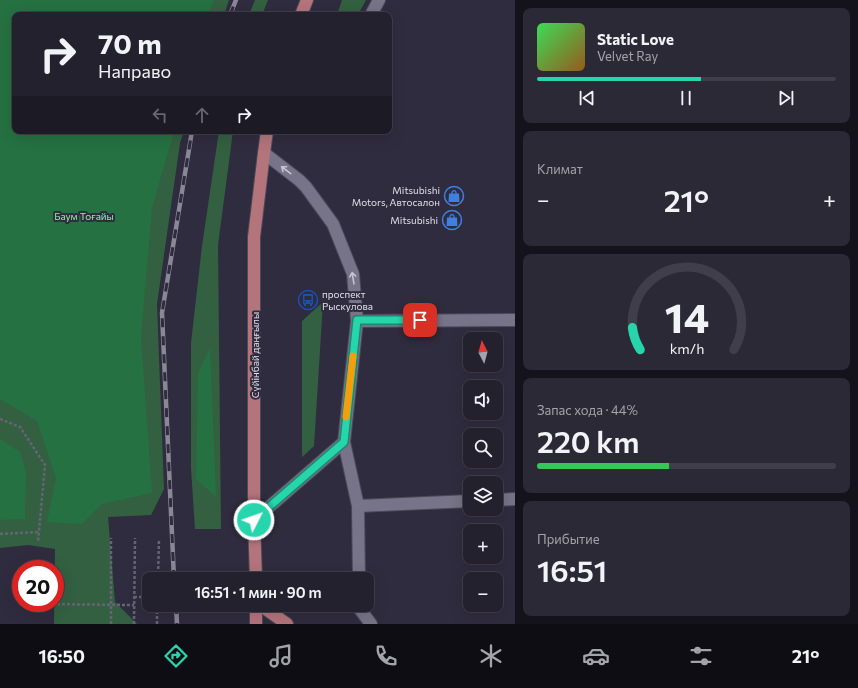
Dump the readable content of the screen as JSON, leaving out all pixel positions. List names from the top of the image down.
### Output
{
  "streets": {
    "main road": ["Сүйінбай даңғылы"]
  },
  "parks": ["Баум Тоғайы"],
  "places": {
    "shop": ["Mitsubishi Motors, Автосалон", "Mitsubishi"],
    "bus stop": ["проспект Рыскулова"]
  },
  "north": "top",
  "page": {
    "turn": ["70 m", "Направо"],
    "song": ["Static Love", "Velvet Ray"],
    "tile": [
      "Климат",
      ["Запас хода · 44%", "220 km"],
      ["Прибытие", "16:51"]
    ],
    "heat": ["−", "21°", "+"],
    "map_buttons": ["+", "−"],
    "limit": "20",
    "trip": "16:51 · 1 мин · 90 m",
    "tabs": ["16:50", "21°"],
    "gauge": ["14", "km/h"]
  }
}
